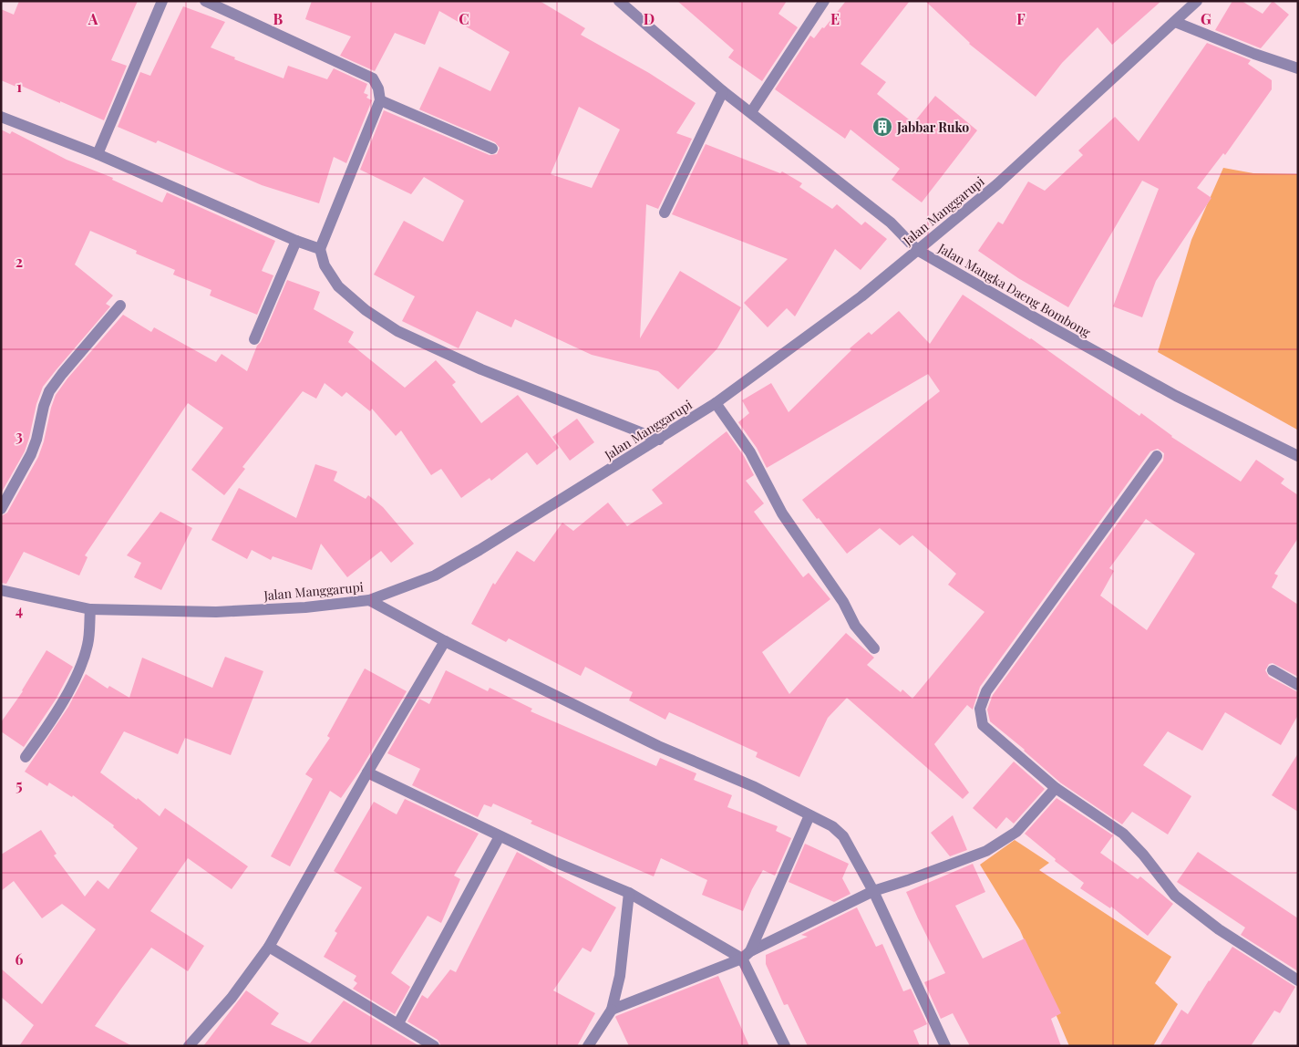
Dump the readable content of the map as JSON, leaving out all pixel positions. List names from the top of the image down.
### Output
{
  "streets": {
    "street": ["Jalan Manggarupi", "Jalan Mangka Daeng Bombong"]
  },
  "crossings": [
    ["Jalan Manggarupi", "Jalan Mangka Daeng Bombong"]
  ],
  "places": {
    "building": ["Jabbar Ruko"]
  },
  "grid": {
    "columns": [
      "A",
      "B",
      "C",
      "D",
      "E",
      "F",
      "G"
    ],
    "rows": [
      "1",
      "2",
      "3",
      "4",
      "5",
      "6"
    ]
  }
}
